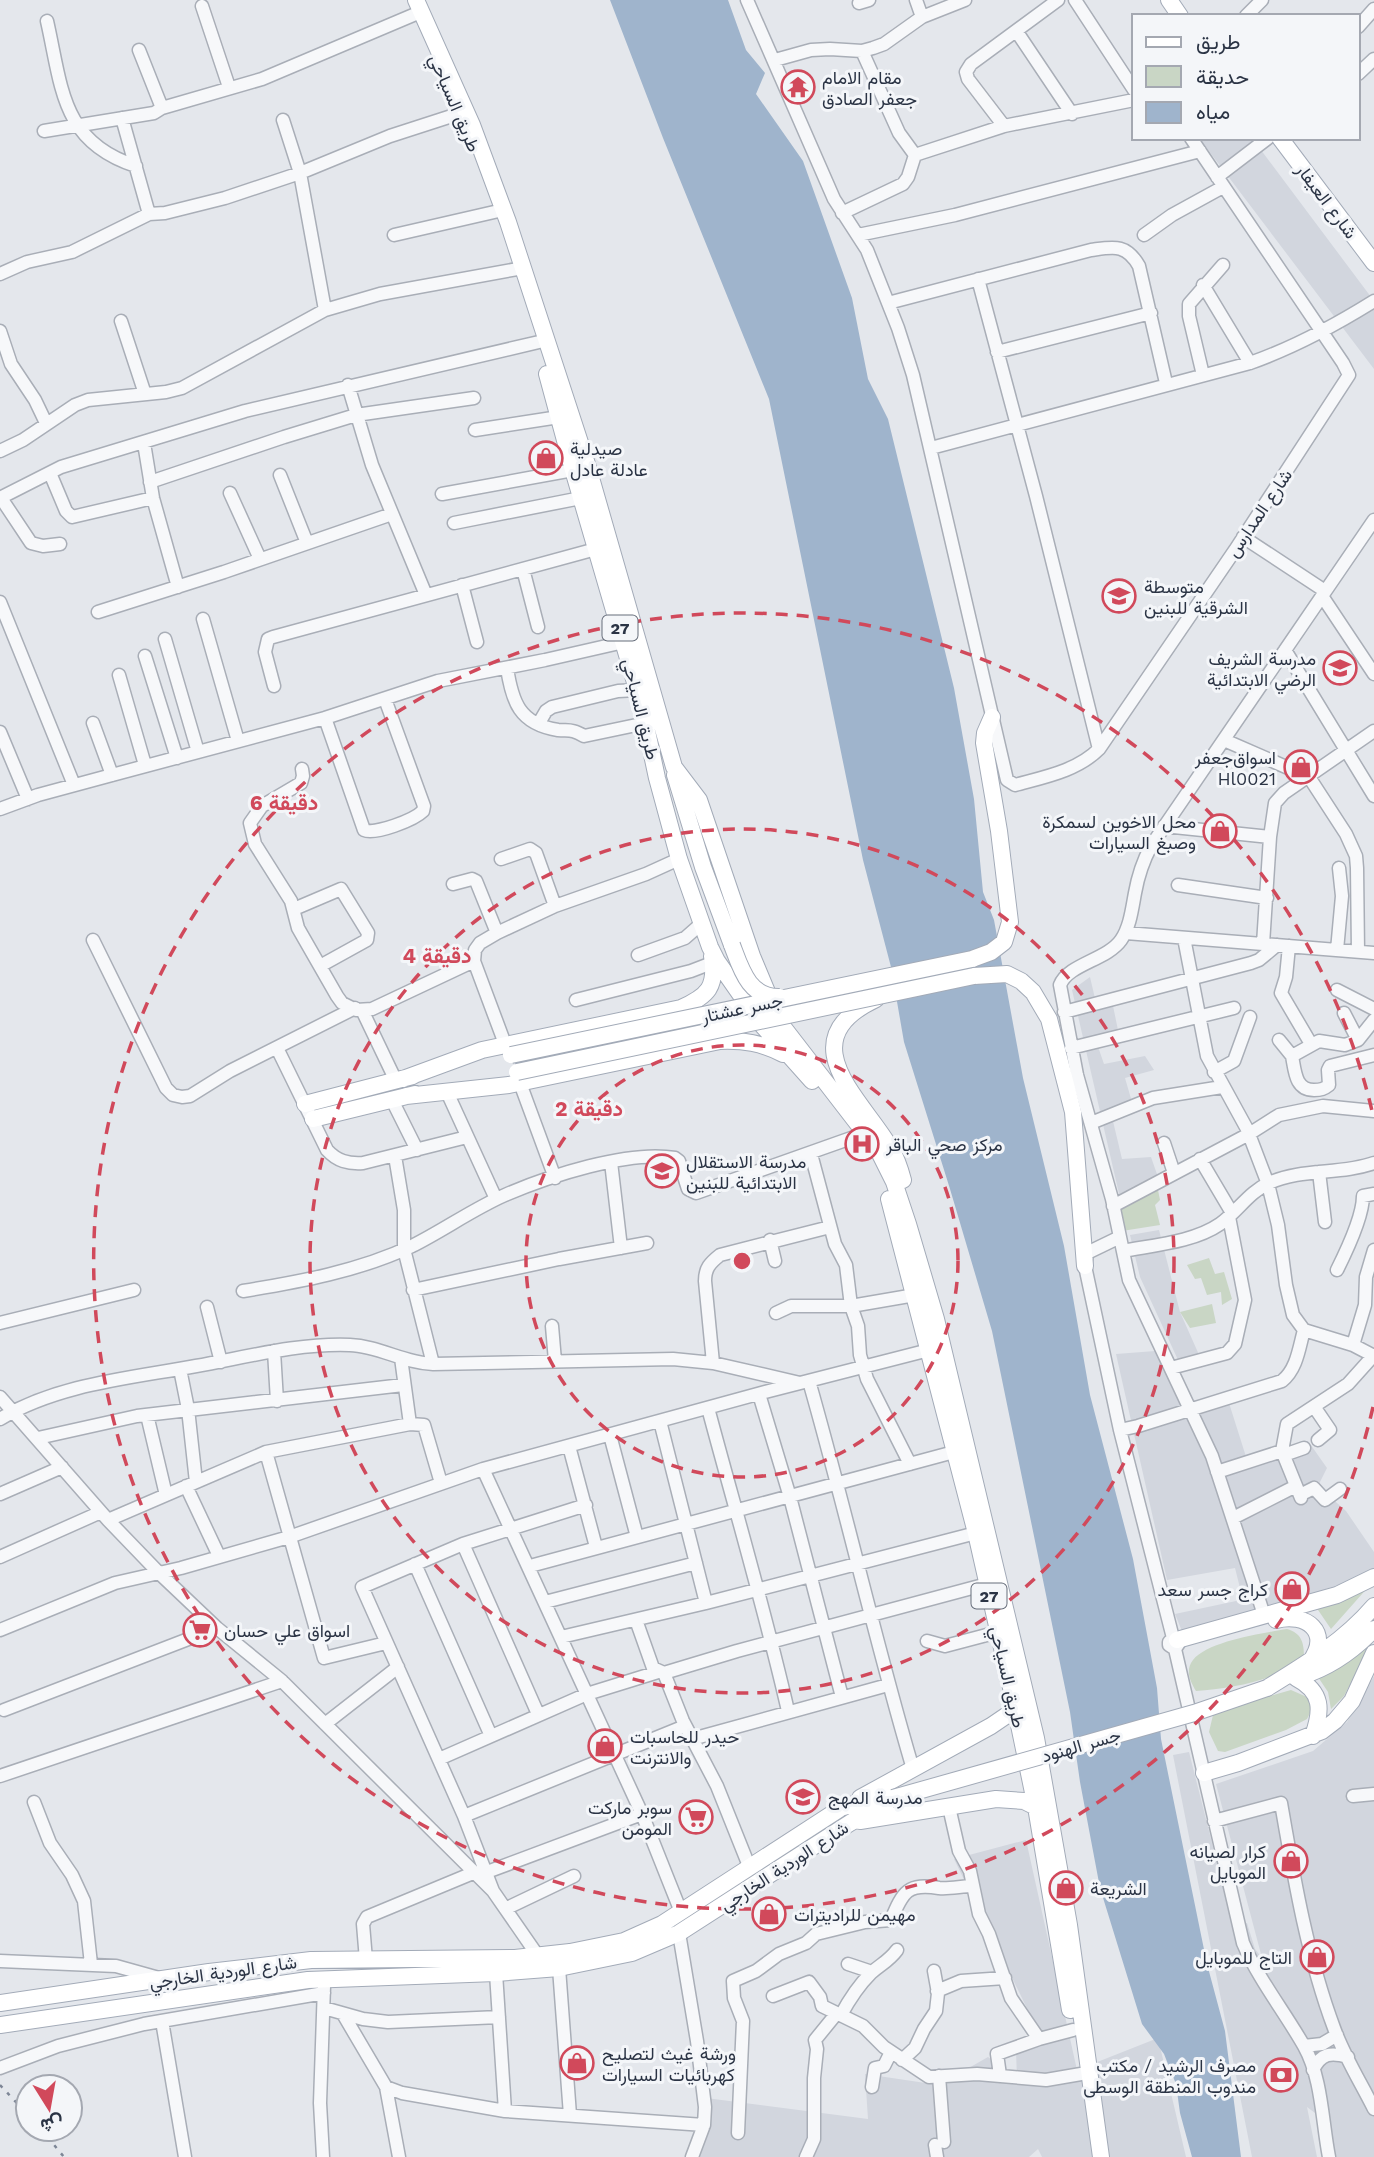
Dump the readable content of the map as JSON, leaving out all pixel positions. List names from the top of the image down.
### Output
{
  "streets": {
    "main road": [
      "طريق السياحي",
      "شارع العيفار",
      "27",
      "جسر عشتار",
      "جسر الهنود",
      "شارع الوردية الخارجي"
    ],
    "street": ["شارع المدارس"]
  },
  "crossings": [
    ["شارع المدارس", "جسر عشتار"],
    ["جسر الهنود", "شارع الوردية الخارجي"]
  ],
  "places": {
    "temple": ["مقام الامام جعفر الصادق"],
    "shop": [
      "صيدلية عادلة عادل",
      "اسواق‌جعفر Hl0021",
      "محل الاخوين لسمكرة وصبغ السيارات",
      "كراج جسر سعد",
      "حيدر للحاسبات والانترنت",
      "كرار لصيانه الموبايل",
      "الشريعة",
      "مهيمن للراديترات",
      "التاج للموبايل",
      "ورشة غيث لتصليح كهربائيات السيارات"
    ],
    "school or university": [
      "متوسطة الشرقية للبنين",
      "مدرسة الشريف الرضي الابتدائية",
      "مدرسة الاستقلال الابتدائية للبنين",
      "مدرسة المهج"
    ],
    "hospital": ["مركز صحي الباقر"],
    "supermarket": ["اسواق علي حسان", "سوبر ماركت المومن"],
    "bank": ["مصرف الرشيد / مكتب مندوب المنطقة الوسطى"]
  },
  "legend": ["طريق", "حديقة", "مياه"],
  "north": "bottom",
  "rings": ["6 دقيقة", "4 دقيقة", "2 دقيقة"]
}
